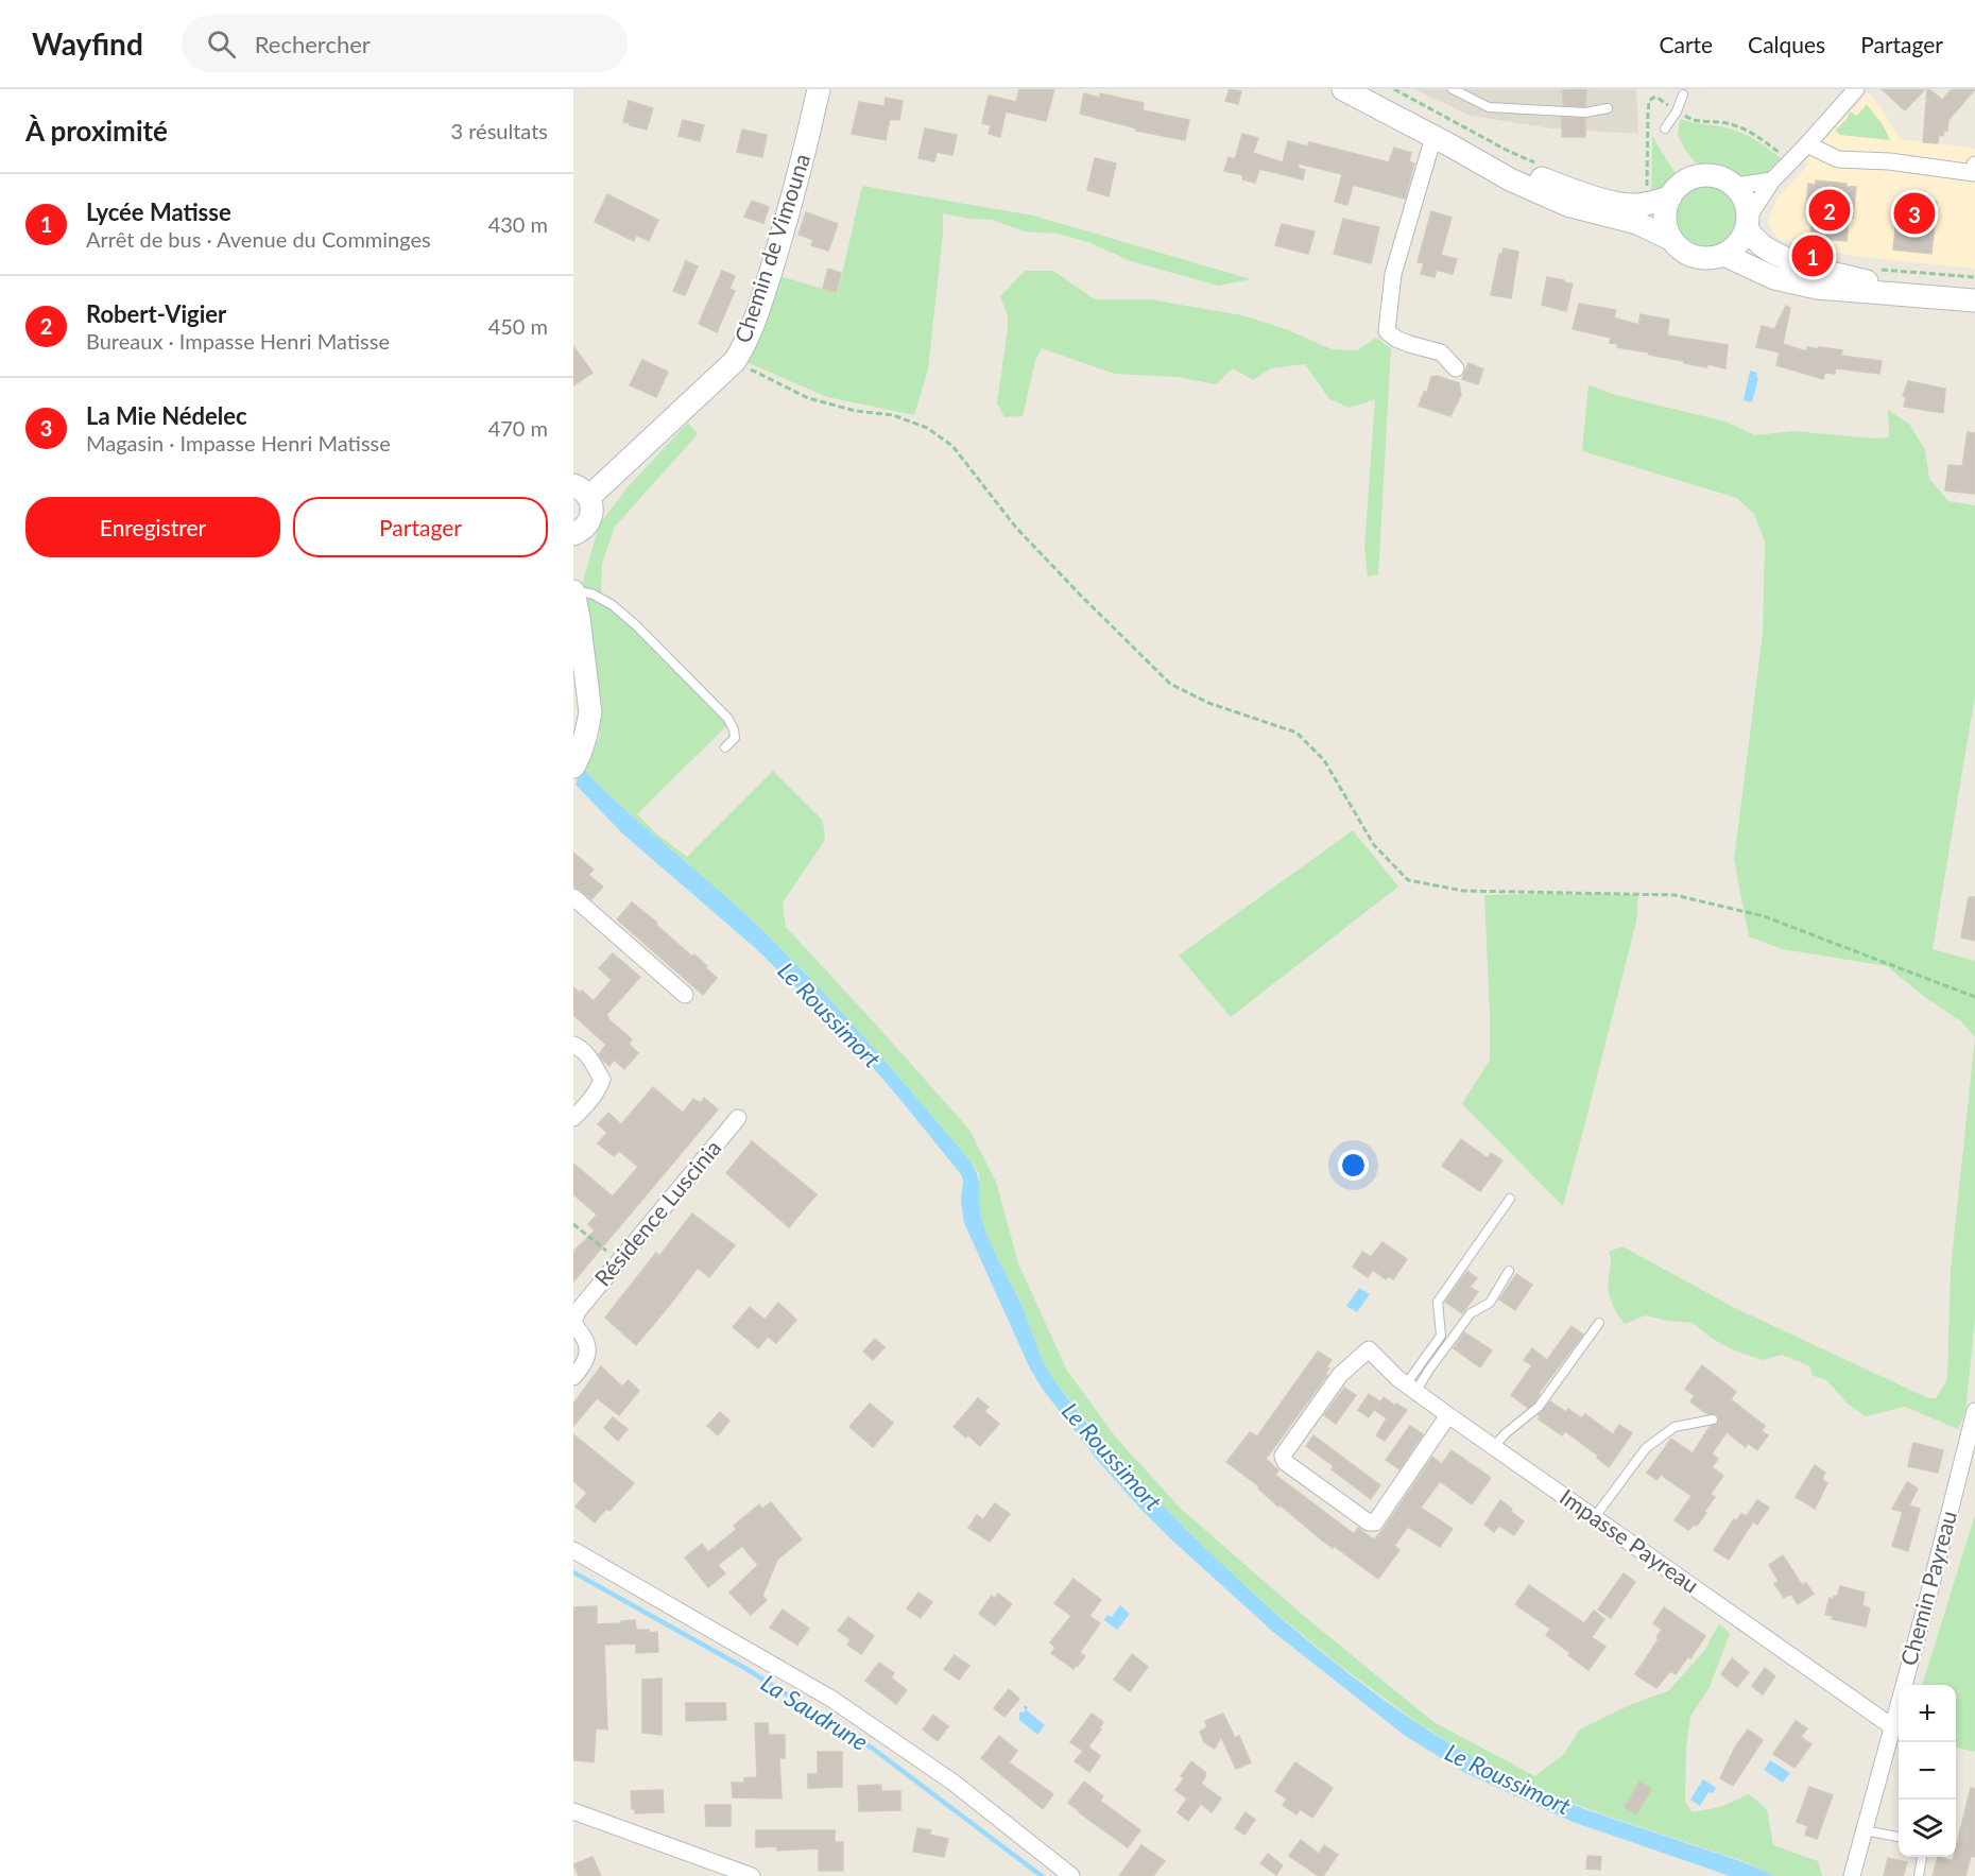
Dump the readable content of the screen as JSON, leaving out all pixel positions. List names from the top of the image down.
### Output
{
  "streets": {
    "main road": ["Chemin de Vimouna"],
    "street": ["Résidence Luscinia", "Impasse Payreau", "Chemin Payreau"]
  },
  "crossings": [
    ["Impasse Payreau", "Chemin Payreau"]
  ],
  "water": ["Le Roussimort", "La Saudrune"],
  "page": {
    "header": "Wayfind",
    "search": "Rechercher",
    "nav": ["Carte", "Calques", "Partager"],
    "heading": ["À proximité", "3 résultats"],
    "list": [
      {
        "mark": "1",
        "name": "Lycée Matisse",
        "note": "Arrêt de bus · Avenue du Comminges",
        "value": "430 m"
      },
      {
        "mark": "2",
        "name": "Robert-Vigier",
        "note": "Bureaux · Impasse Henri Matisse",
        "value": "450 m"
      },
      {
        "mark": "3",
        "name": "La Mie Nédelec",
        "note": "Magasin · Impasse Henri Matisse",
        "value": "470 m"
      }
    ],
    "pins": ["2", "3", "1"],
    "buttons": ["Enregistrer", "Partager"],
    "map_buttons": ["+", "−"]
  }
}
